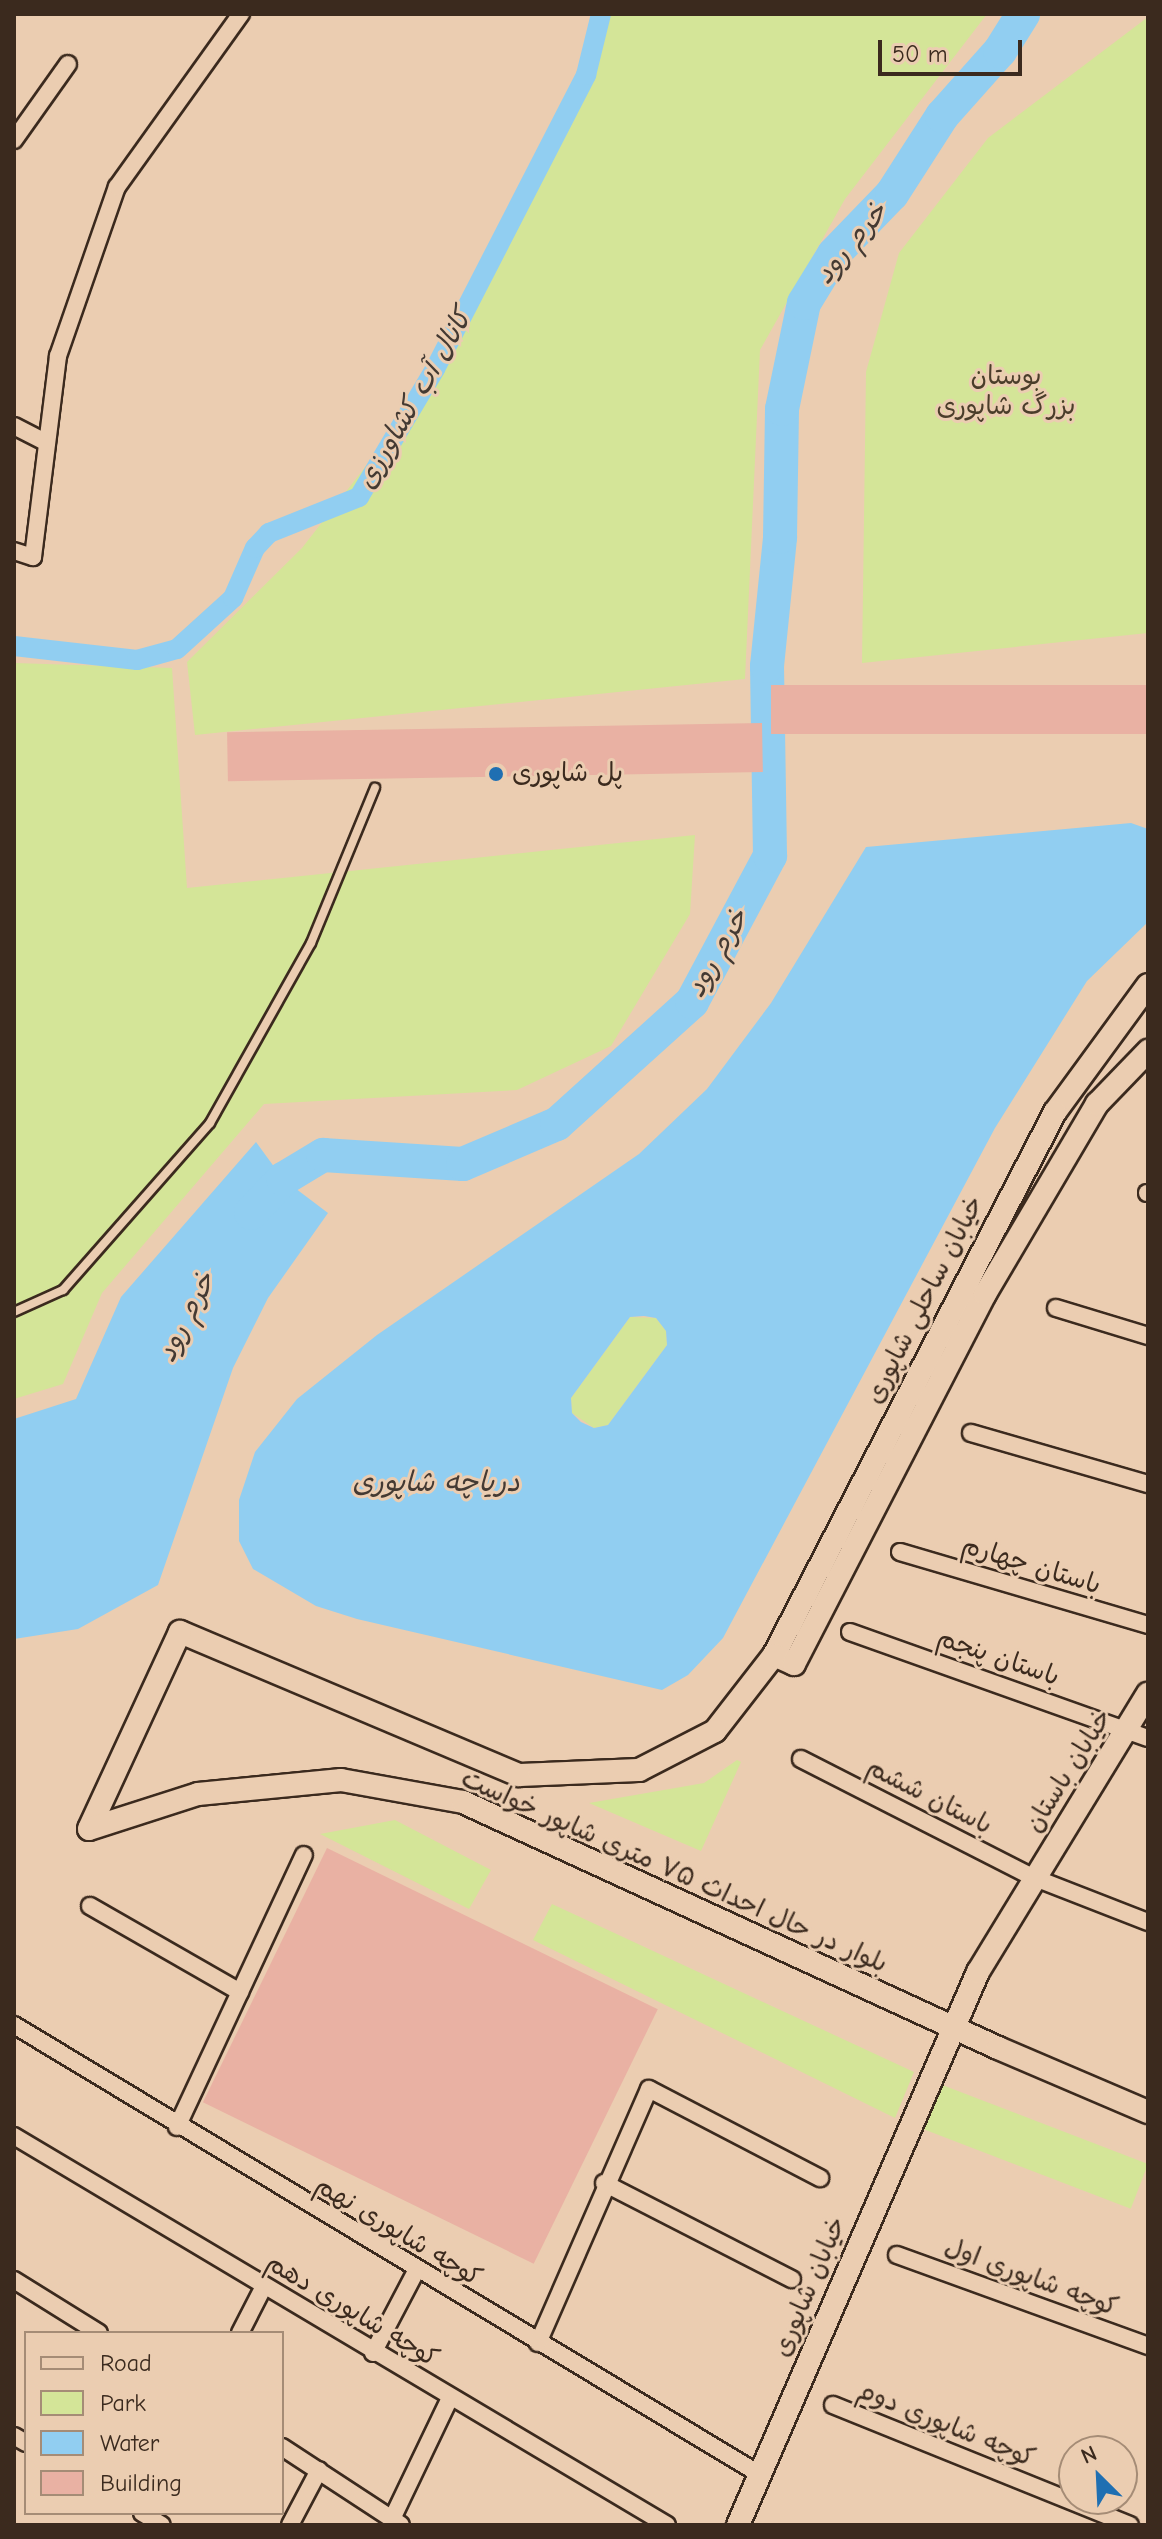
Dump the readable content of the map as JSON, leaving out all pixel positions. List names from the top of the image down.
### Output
{
  "streets": {
    "street": [
      "خیابان ساحلی شاپوری",
      "باستان چهارم",
      "باستان پنجم",
      "خیابان باستان",
      "باستان ششم",
      "بلوار در حال احداث ۷۵ متری شاپور خواست",
      "کوچه شاپوری نهم",
      "کوچه شاپوری اول",
      "خیابان شاپوری",
      "کوچه شاپوری دهم",
      "کوچه شاپوری دوم"
    ]
  },
  "crossings": [
    ["خیابان ساحلی شاپوری", "بلوار در حال احداث ۷۵ متری شاپور خواست"],
    ["باستان پنجم", "خیابان باستان"],
    ["خیابان باستان", "باستان ششم"],
    ["خیابان باستان", "بلوار در حال احداث ۷۵ متری شاپور خواست"],
    ["خیابان باستان", "خیابان شاپوری"],
    ["بلوار در حال احداث ۷۵ متری شاپور خواست", "خیابان شاپوری"],
    ["کوچه شاپوری نهم", "خیابان شاپوری"]
  ],
  "water": ["خرم رود", "کانال آب کشاورزی", "دریاچه شاپوری"],
  "parks": ["بوستان بزرگ شاپوری"],
  "places": ["پل شاپوری"],
  "legend": [
    "Road",
    "Park",
    "Water",
    "Building"
  ],
  "scale_bar": "50 m",
  "north": "top left"
}
